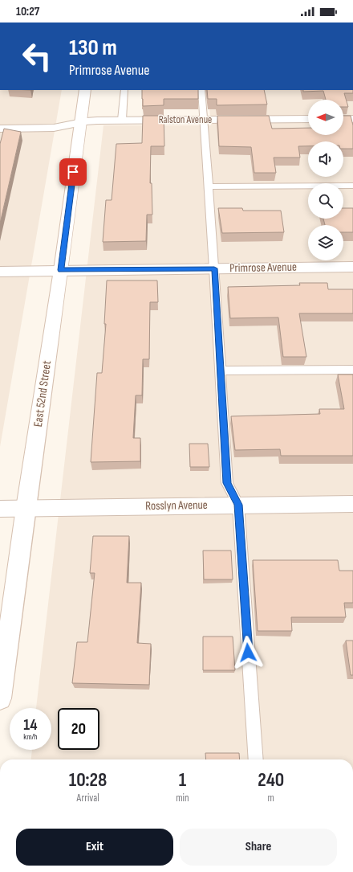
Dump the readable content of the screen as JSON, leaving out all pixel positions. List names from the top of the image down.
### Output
{
  "streets": {
    "street": [
      "Ralston Avenue",
      "Primrose Avenue",
      "East 52nd Street",
      "Rosslyn Avenue"
    ]
  },
  "crossings": [
    ["Ralston Avenue", "East 52nd Street"],
    ["Primrose Avenue", "East 52nd Street"],
    ["East 52nd Street", "Rosslyn Avenue"]
  ],
  "north": "left",
  "page": {
    "status": "10:27",
    "turn": ["130 m", "Primrose Avenue"],
    "speed": "14 km/h",
    "limit": "20",
    "eta": [
      "10:28",
      "Arrival",
      "1",
      "min",
      "240",
      "m"
    ],
    "buttons": ["Exit", "Share"]
  }
}
